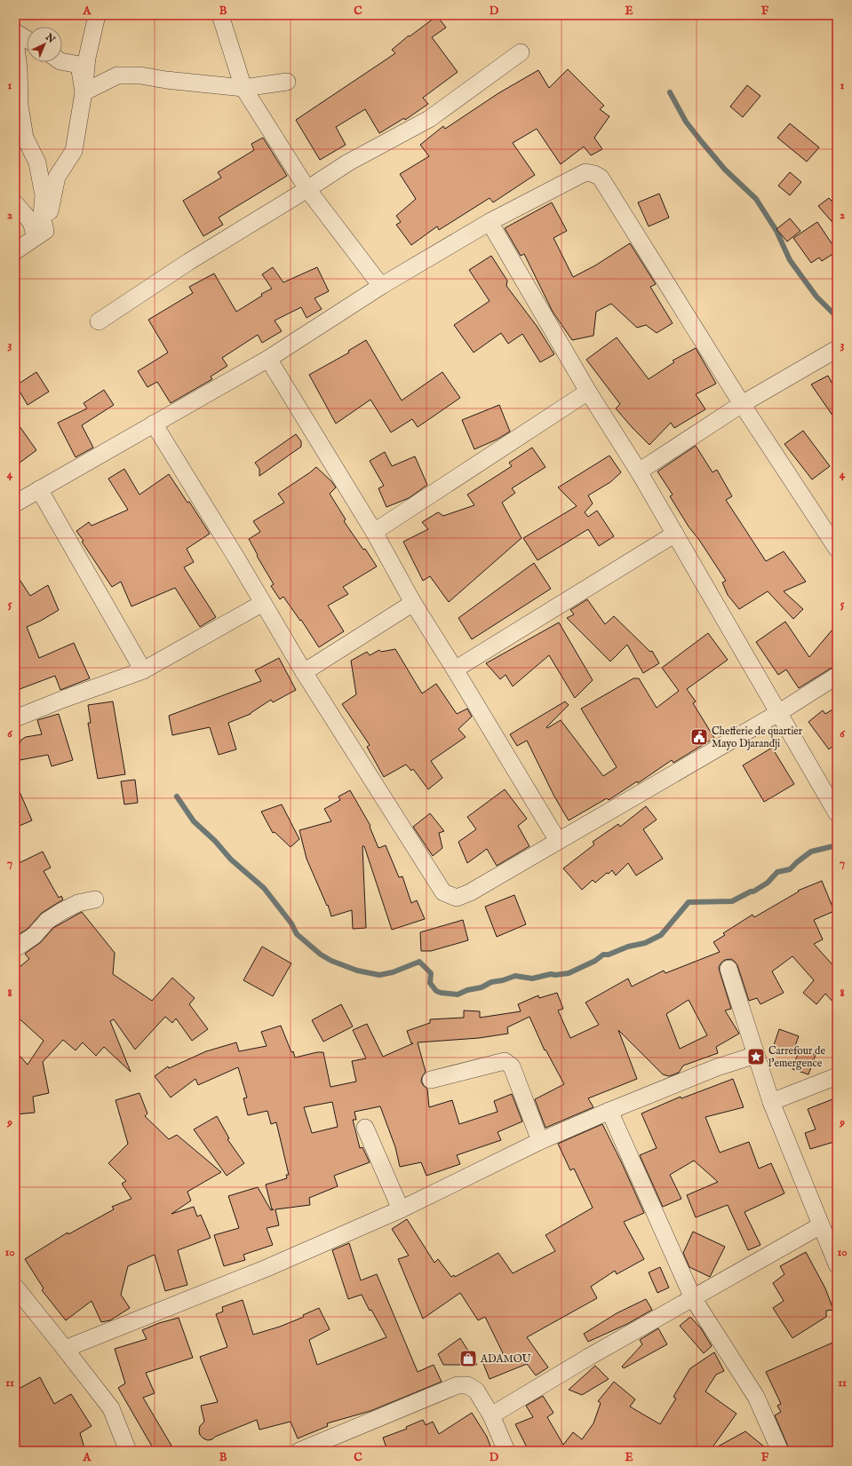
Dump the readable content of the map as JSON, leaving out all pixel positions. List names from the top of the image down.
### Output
{
  "places": {
    "public building": ["Chefferie de quartier Mayo Djarandji"],
    "place": ["Carrefour de l'emergence"],
    "shop": ["ADAMOU"]
  },
  "north": "top right",
  "grid": {
    "columns": [
      "A",
      "B",
      "C",
      "D",
      "E",
      "F"
    ],
    "rows": [
      "1",
      "2",
      "3",
      "4",
      "5",
      "6",
      "7",
      "8",
      "9",
      "10",
      "11"
    ]
  }
}
